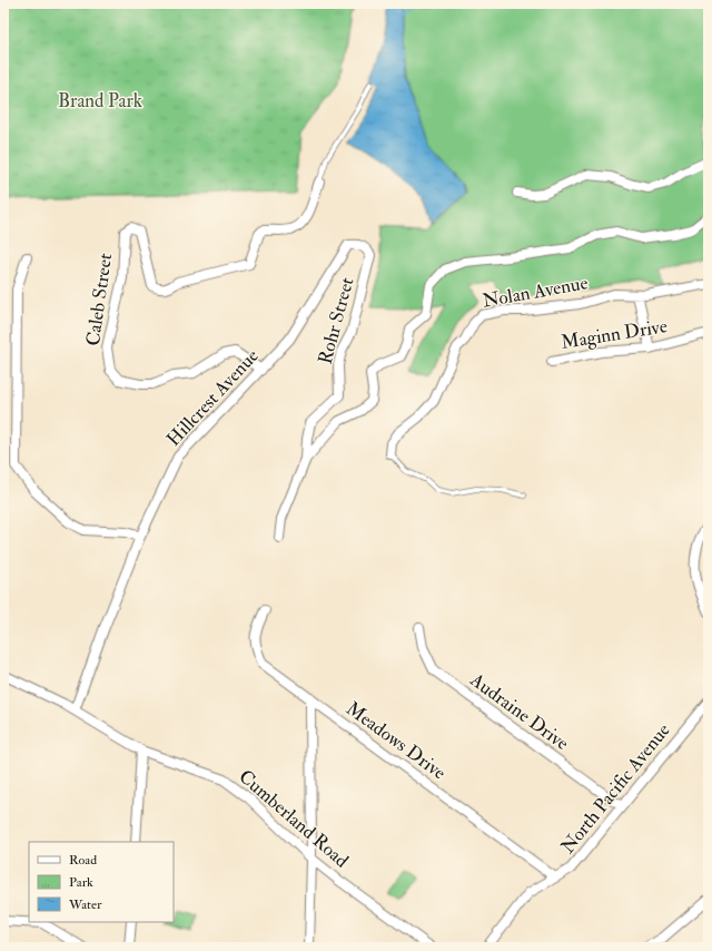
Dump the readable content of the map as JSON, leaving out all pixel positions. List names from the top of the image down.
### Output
{
  "streets": {
    "street": [
      "Nolan Avenue",
      "Caleb Street",
      "Rohr Street",
      "Maginn Drive",
      "Hillcrest Avenue",
      "Audraine Drive",
      "Meadows Drive",
      "North Pacific Avenue",
      "Cumberland Road"
    ]
  },
  "crossings": [
    ["Caleb Street", "Hillcrest Avenue"],
    ["Rohr Street", "Hillcrest Avenue"],
    ["Hillcrest Avenue", "Cumberland Road"],
    ["Audraine Drive", "North Pacific Avenue"],
    ["Meadows Drive", "North Pacific Avenue"]
  ],
  "parks": ["Brand Park"],
  "legend": ["Road", "Park", "Water"]
}
